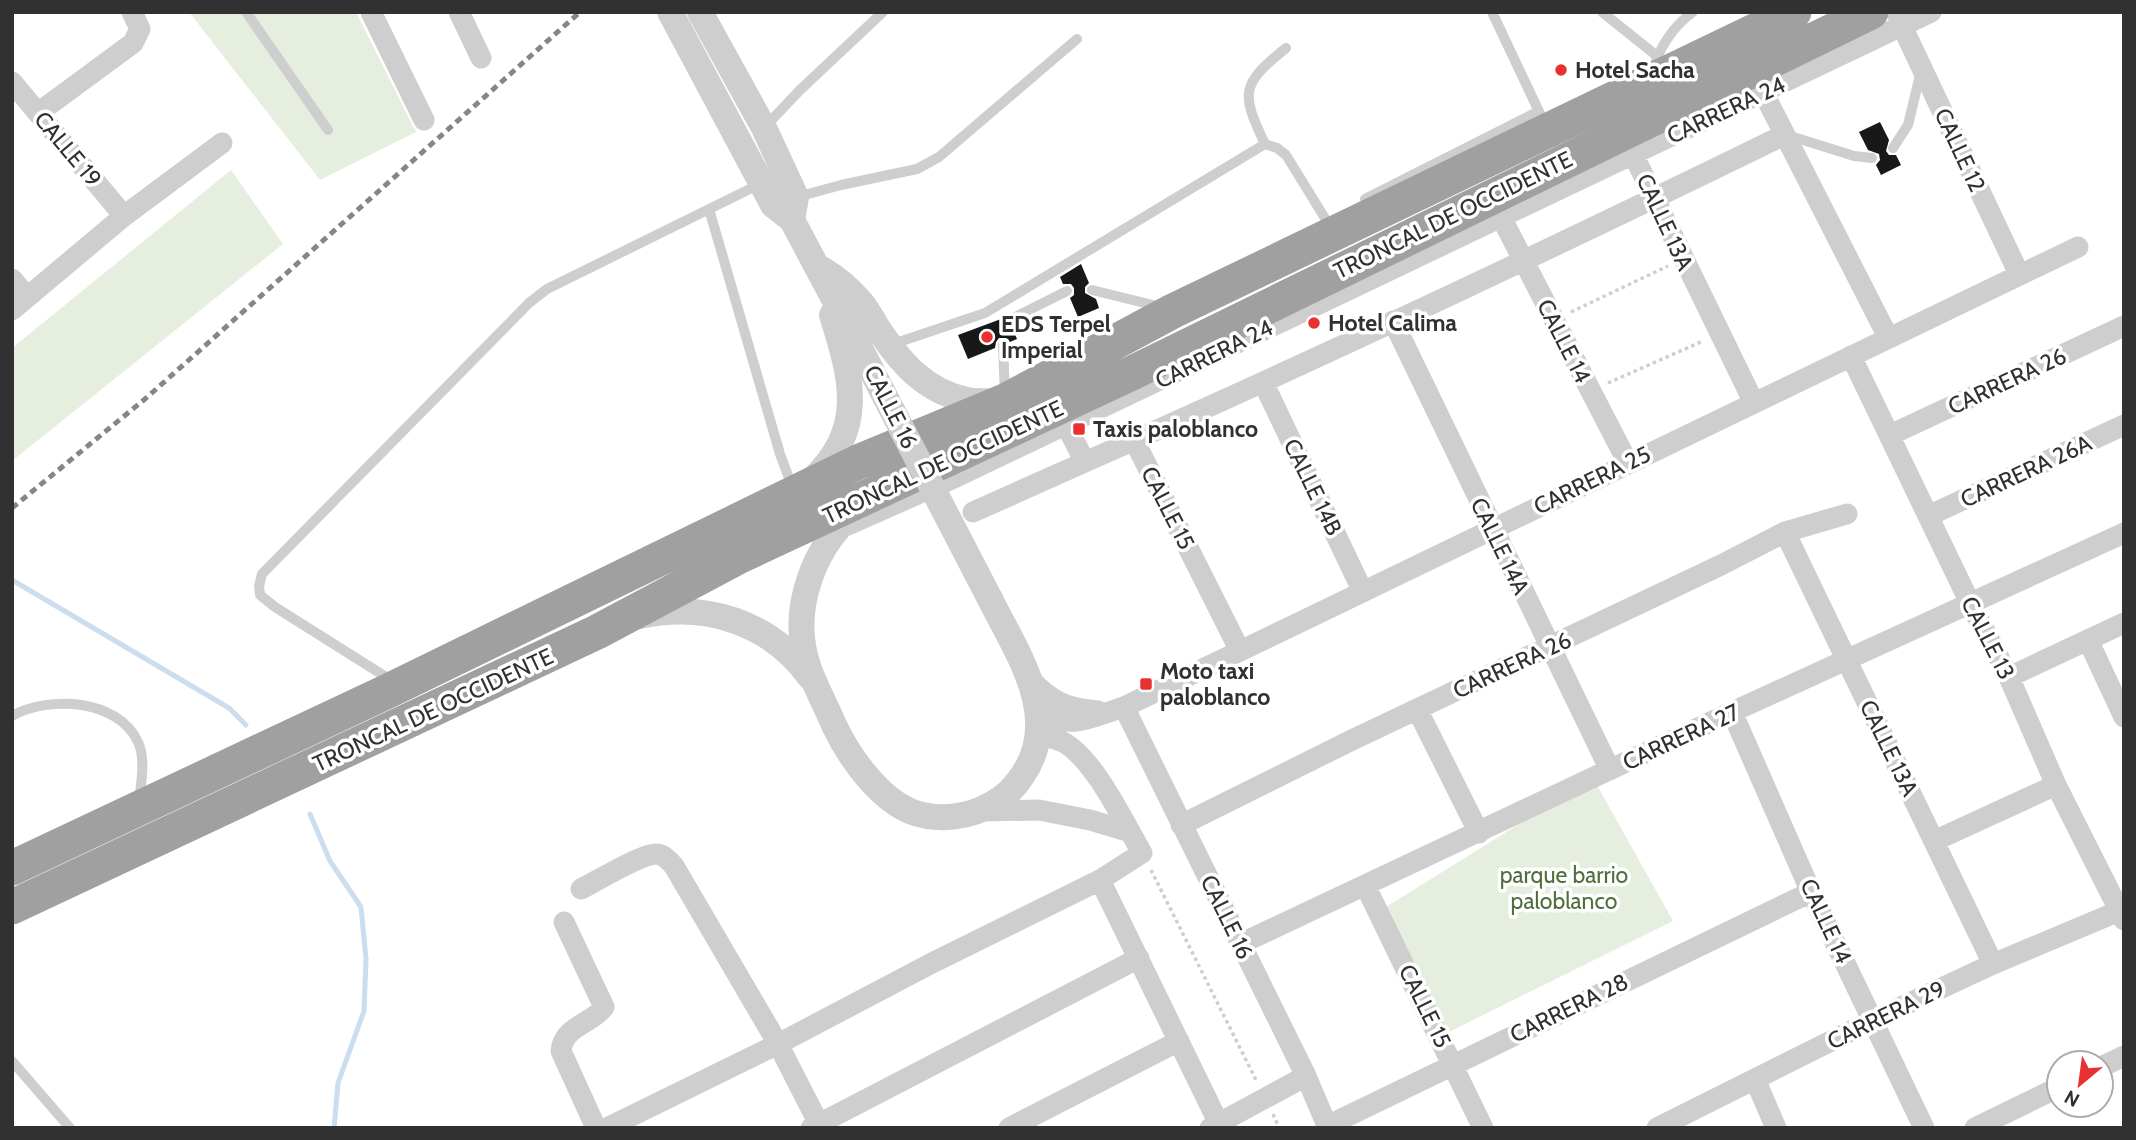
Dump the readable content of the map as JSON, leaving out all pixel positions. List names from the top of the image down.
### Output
{
  "streets": {
    "highway": ["TRONCAL DE OCCIDENTE"],
    "street": [
      "CARRERA 24",
      "CALLE 19",
      "CALLE 12",
      "CALLE 13A",
      "CALLE 14",
      "CARRERA 26",
      "CALLE 16",
      "CARRERA 26A",
      "CARRERA 25",
      "CALLE 14B",
      "CALLE 15",
      "CALLE 14A",
      "CALLE 13",
      "CARRERA 27",
      "CARRERA 28",
      "CARRERA 29"
    ]
  },
  "crossings": [
    ["CARRERA 24", "TRONCAL DE OCCIDENTE"],
    ["CARRERA 24", "CALLE 13A"],
    ["CARRERA 24", "CALLE 14"],
    ["CALLE 12", "TRONCAL DE OCCIDENTE"],
    ["CALLE 12", "CARRERA 25"],
    ["CALLE 13A", "CARRERA 26"],
    ["CALLE 13A", "CARRERA 25"],
    ["CALLE 13A", "CARRERA 27"],
    ["CALLE 13A", "CARRERA 29"],
    ["CALLE 14", "CARRERA 25"],
    ["CALLE 14", "CARRERA 27"],
    ["CALLE 14", "CARRERA 28"],
    ["CALLE 14", "CARRERA 29"],
    ["CARRERA 26", "CALLE 16"],
    ["CARRERA 26", "CALLE 14A"],
    ["CARRERA 26", "CALLE 13"],
    ["CALLE 16", "CARRERA 25"],
    ["CALLE 16", "CARRERA 27"],
    ["CALLE 16", "CARRERA 28"],
    ["CARRERA 26A", "CALLE 13"],
    ["CARRERA 25", "CALLE 14B"],
    ["CARRERA 25", "CALLE 15"],
    ["CARRERA 25", "CALLE 14A"],
    ["CARRERA 25", "CALLE 13"],
    ["CALLE 15", "CARRERA 27"],
    ["CALLE 15", "CARRERA 28"],
    ["CALLE 14A", "CARRERA 27"],
    ["CALLE 13", "CARRERA 27"],
    ["CALLE 13", "CARRERA 29"]
  ],
  "parks": ["parque barrio paloblanco"],
  "places": {
    "other": ["Hotel Sacha", "Hotel Calima", "EDS Terpel Imperial"],
    "transit": ["Taxis paloblanco", "Moto taxi paloblanco"]
  },
  "north": "bottom left"
}
